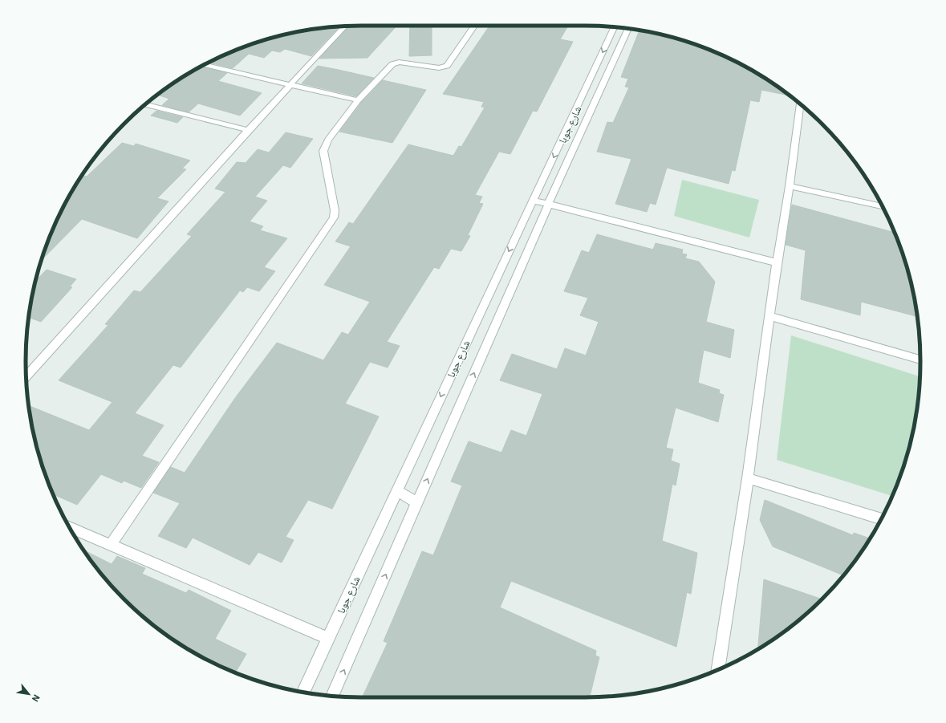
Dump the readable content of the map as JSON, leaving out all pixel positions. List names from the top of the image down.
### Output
{
  "streets": {
    "street": ["شارع جوبا"]
  },
  "north": "bottom right"
}
